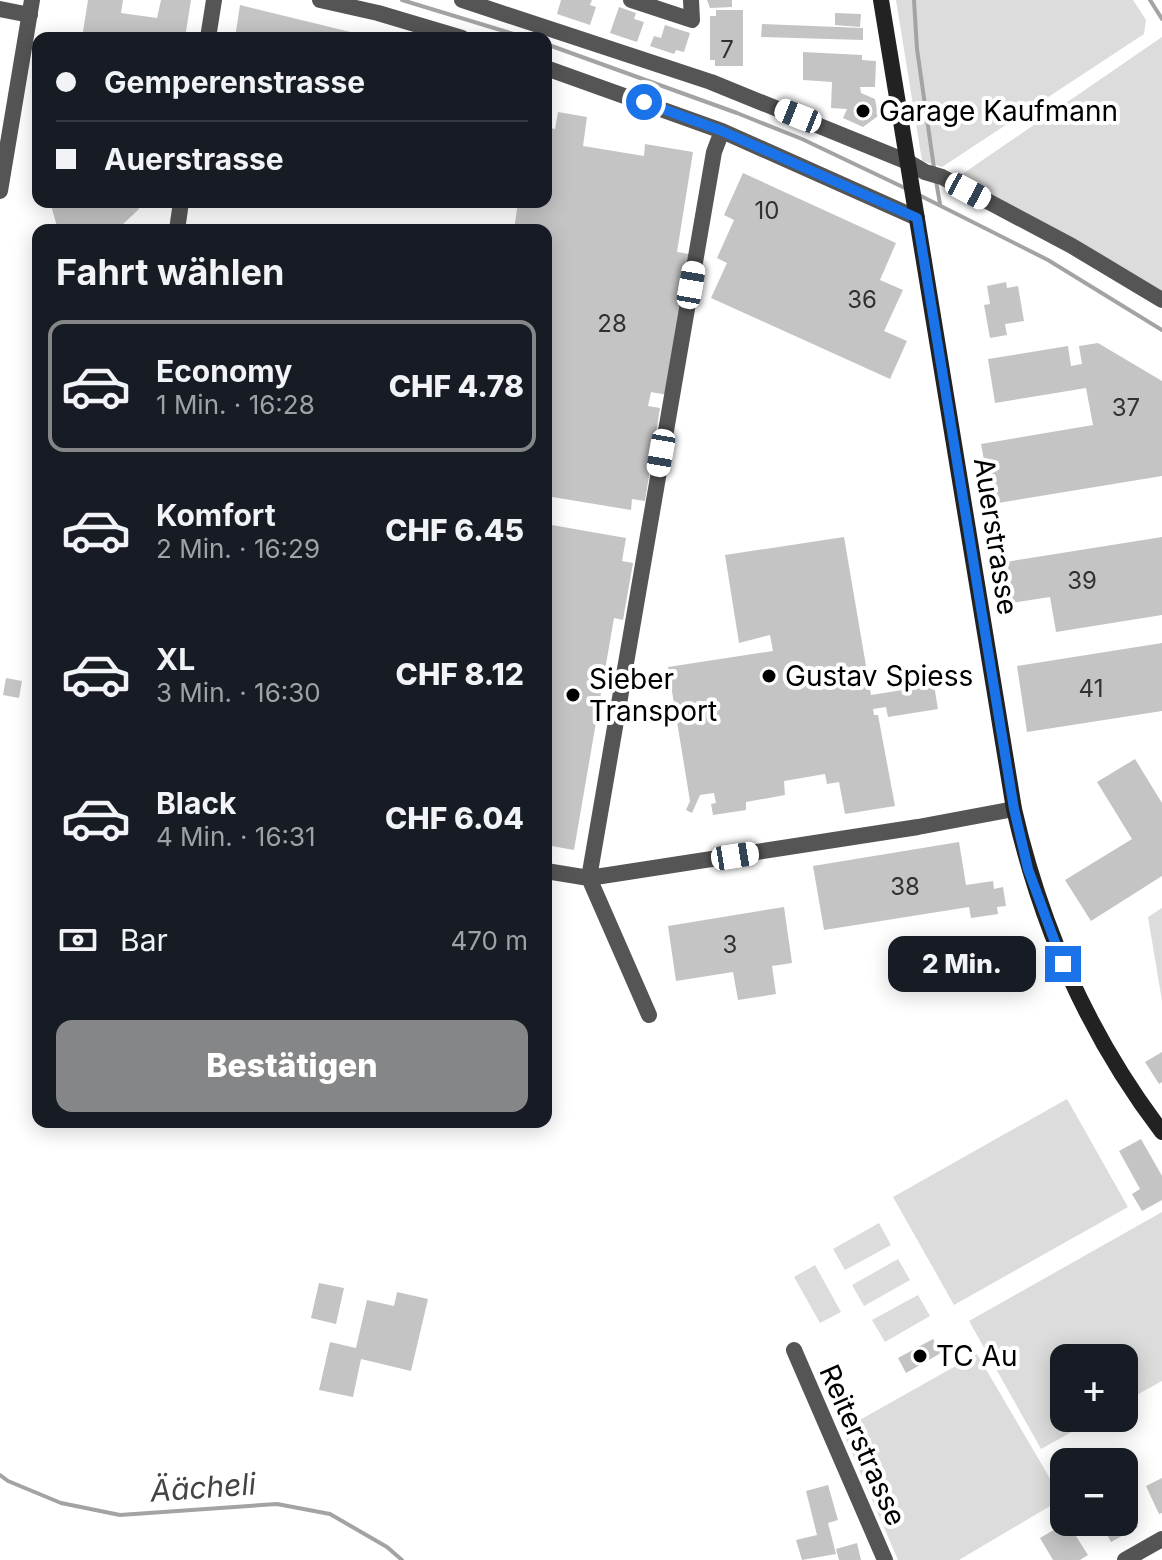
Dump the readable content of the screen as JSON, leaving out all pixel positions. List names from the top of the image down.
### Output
{
  "streets": {
    "main road": ["Auerstrasse"],
    "street": ["Reiterstrasse"]
  },
  "water": ["Äächeli"],
  "places": [
    "Garage Kaufmann",
    "Gustav Spiess",
    "Sieber Transport",
    "TC Au"
  ],
  "house_numbers": [
    "7",
    "10",
    "36",
    "28",
    "37",
    "39",
    "41",
    "38",
    "3"
  ],
  "page": {
    "banner": ["Gemperenstrasse", "Auerstrasse"],
    "heading": "Fahrt wählen",
    "list": [
      {
        "name": "Economy",
        "note": "1 Min. · 16:28",
        "value": "CHF 4.78"
      },
      {
        "name": "Komfort",
        "note": "2 Min. · 16:29",
        "value": "CHF 6.45"
      },
      {
        "name": "XL",
        "note": "3 Min. · 16:30",
        "value": "CHF 8.12"
      },
      {
        "name": "Black",
        "note": "4 Min. · 16:31",
        "value": "CHF 6.04"
      }
    ],
    "pay": ["Bar", "470 m"],
    "bubble": "2 Min.",
    "buttons": "Bestätigen",
    "map_buttons": ["+", "−"]
  }
}
